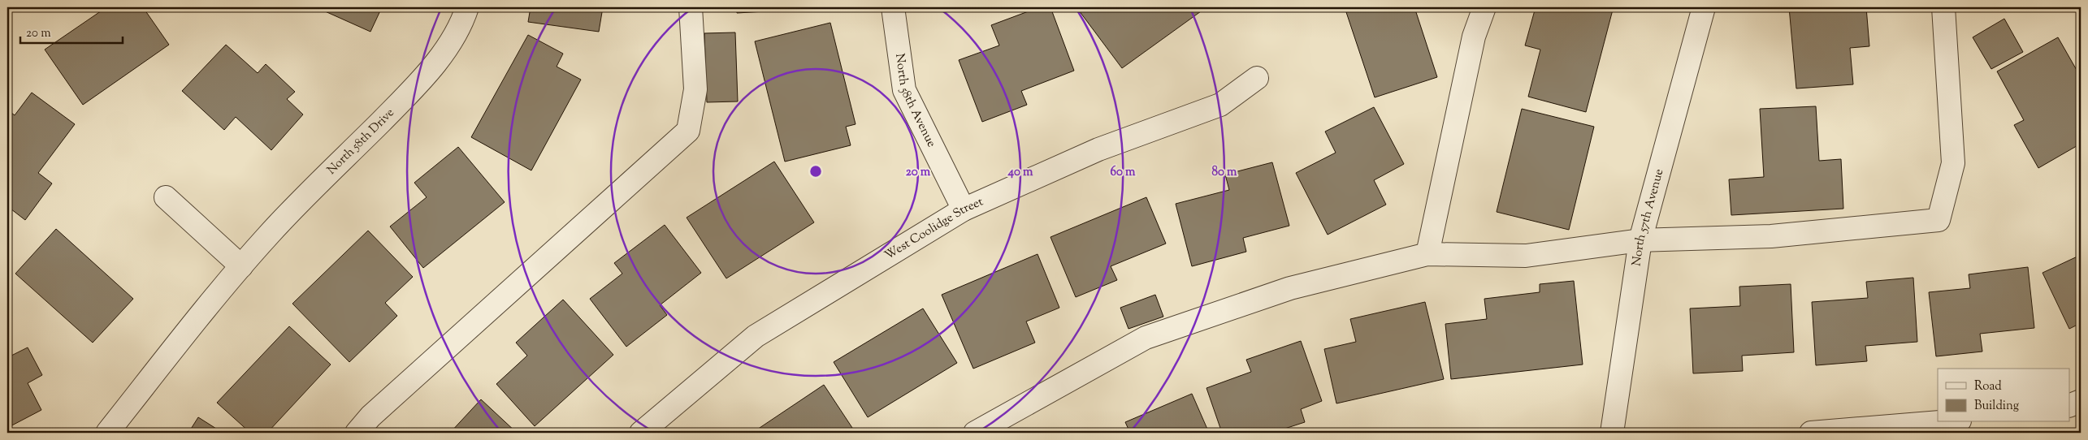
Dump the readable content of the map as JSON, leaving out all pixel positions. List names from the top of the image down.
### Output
{
  "streets": {
    "street": [
      "North 58th Avenue",
      "North 58th Drive",
      "North 57th Avenue",
      "West Coolidge Street"
    ]
  },
  "crossings": [
    ["North 58th Avenue", "West Coolidge Street"]
  ],
  "legend": ["Road", "Building"],
  "scale_bar": "20 m",
  "rings": [
    "20 m",
    "40 m",
    "60 m",
    "80 m"
  ]
}
